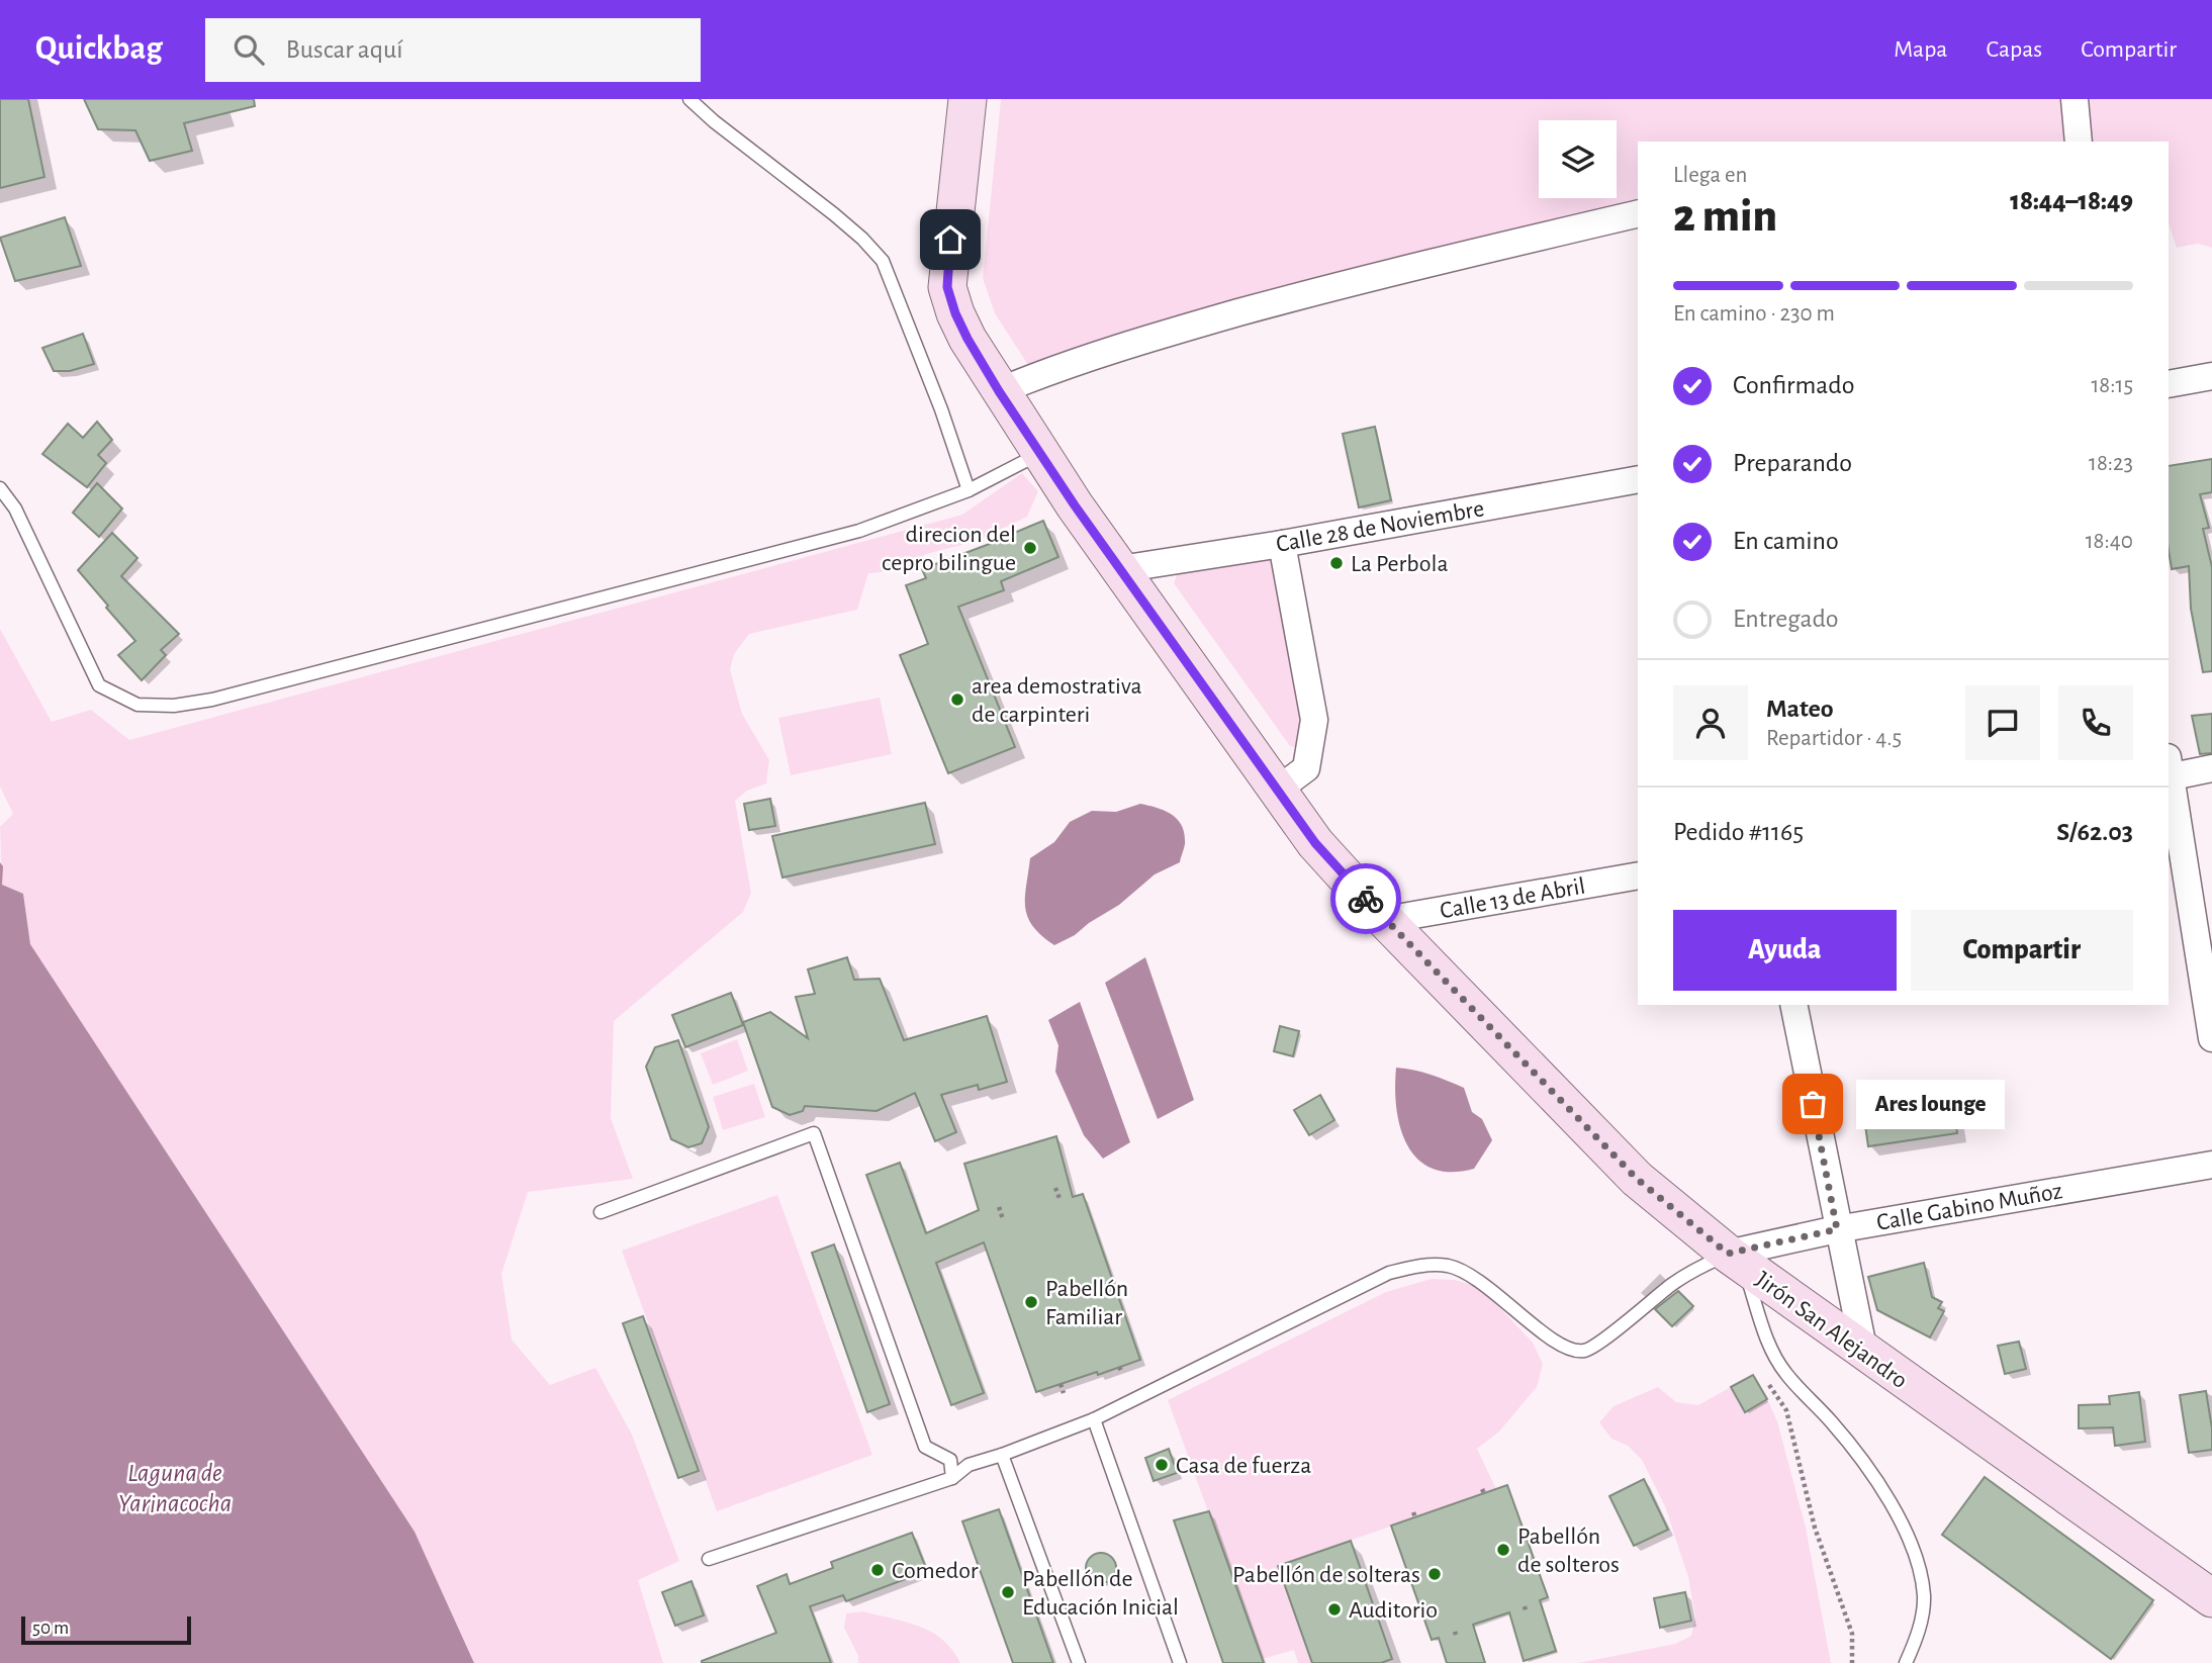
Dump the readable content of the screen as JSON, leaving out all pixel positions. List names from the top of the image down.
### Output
{
  "streets": {
    "street": [
      "Calle 28 de Noviembre",
      "Calle 13 de Abril",
      "Calle Gabino Muñoz",
      "Jirón San Alejandro"
    ]
  },
  "crossings": [
    ["Calle 28 de Noviembre", "Jirón San Alejandro"],
    ["Calle 13 de Abril", "Jirón San Alejandro"],
    ["Calle Gabino Muñoz", "Jirón San Alejandro"]
  ],
  "water": ["Laguna de Yarinacocha"],
  "places": [
    "direcion del cepro bilingue",
    "La Perbola",
    "area demostrativa de carpinteri",
    "Ares lounge",
    "Pabellón Familiar",
    "Casa de fuerza",
    "Pabellón de solteros",
    "Comedor",
    "Pabellón de solteras",
    "Pabellón de Educación Inicial",
    "Auditorio"
  ],
  "scale_bar": "50 m",
  "page": {
    "header": "Quickbag",
    "search": "Buscar aquí",
    "nav": ["Mapa", "Capas", "Compartir"],
    "heading": ["2 min", "Llega en", "18:44–18:49"],
    "panel": [
      "Mateo",
      "Repartidor · 4.5",
      "Pedido #1165",
      "S/62.03"
    ],
    "bar": "En camino · 230 m",
    "list": [
      ["Confirmado", "18:15"],
      ["Preparando", "18:23"],
      ["En camino", "18:40"],
      "Entregado"
    ],
    "buttons": ["Ayuda", "Compartir"],
    "bubble": "Ares lounge",
    "scale": "50 m"
  }
}
